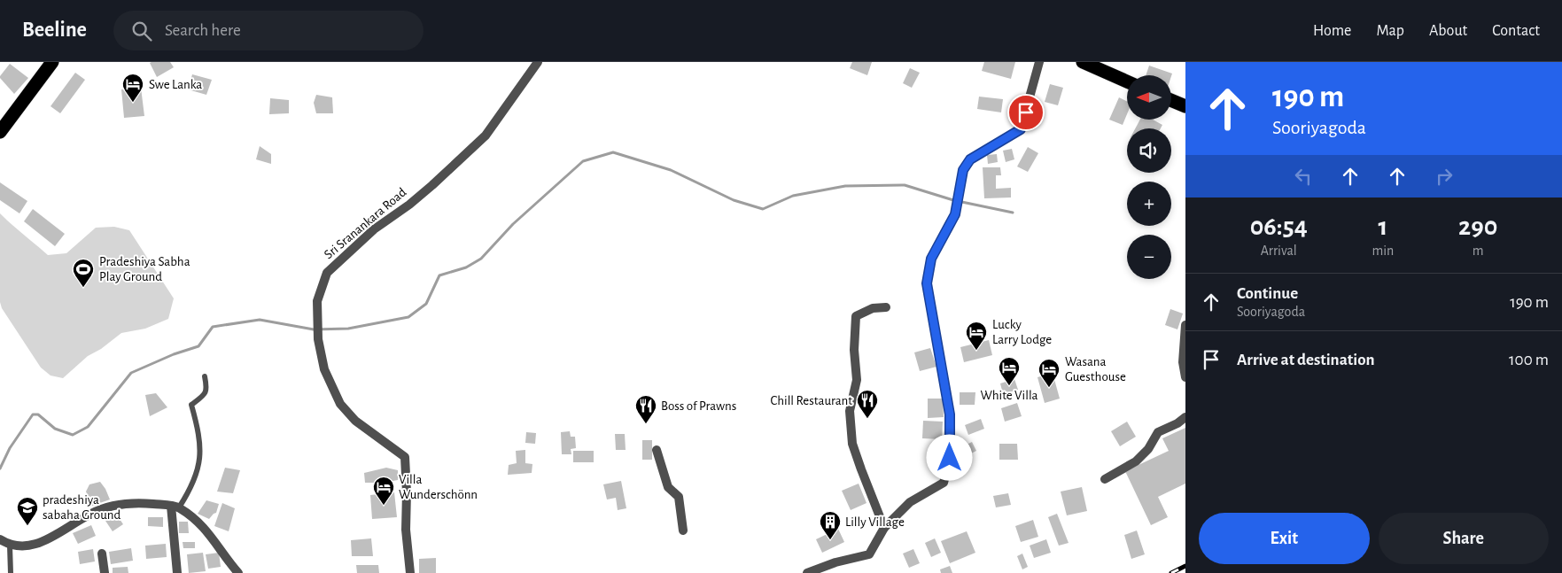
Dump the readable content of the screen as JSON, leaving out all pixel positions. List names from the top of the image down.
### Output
{
  "streets": {
    "street": ["Sri Sranankara Road"]
  },
  "places": {
    "hotel": [
      "Swe Lanka",
      "Lucky Larry Lodge",
      "White Villa",
      "Wasana Guesthouse",
      "Villa Wunderschönn"
    ],
    "sports": ["Pradeshiya Sabha Play Ground"],
    "restaurant": ["Chill Restaurant", "Boss of Prawns"],
    "school or university": ["pradeshiya sabaha Ground"],
    "building": ["Lilly Village"]
  },
  "north": "left",
  "page": {
    "header": "Beeline",
    "search": "Search here",
    "nav": [
      "Home",
      "Map",
      "About",
      "Contact"
    ],
    "turn": ["190 m", "Sooriyagoda"],
    "map_buttons": ["+", "−"],
    "eta": [
      "06:54",
      "Arrival",
      "1",
      "min",
      "290",
      "m"
    ],
    "list": [
      {
        "name": "Continue",
        "note": "Sooriyagoda",
        "value": "190 m"
      },
      {
        "name": "Arrive at destination",
        "value": "100 m"
      }
    ],
    "buttons": ["Exit", "Share"]
  }
}
